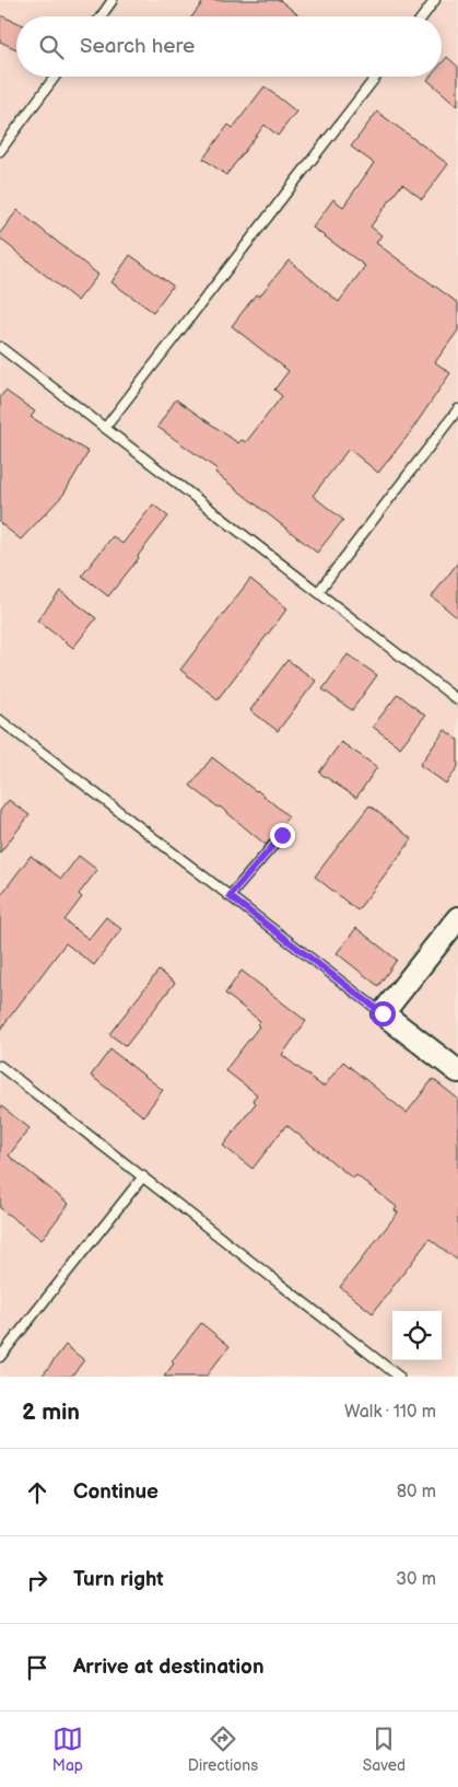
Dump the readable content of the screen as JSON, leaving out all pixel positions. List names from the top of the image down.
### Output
{
  "page": {
    "search": "Search here",
    "heading": ["2 min", "Walk · 110 m"],
    "list": [
      ["Continue", "80 m"],
      ["Turn right", "30 m"],
      "Arrive at destination"
    ],
    "nav": ["Map", "Directions", "Saved"]
  }
}
